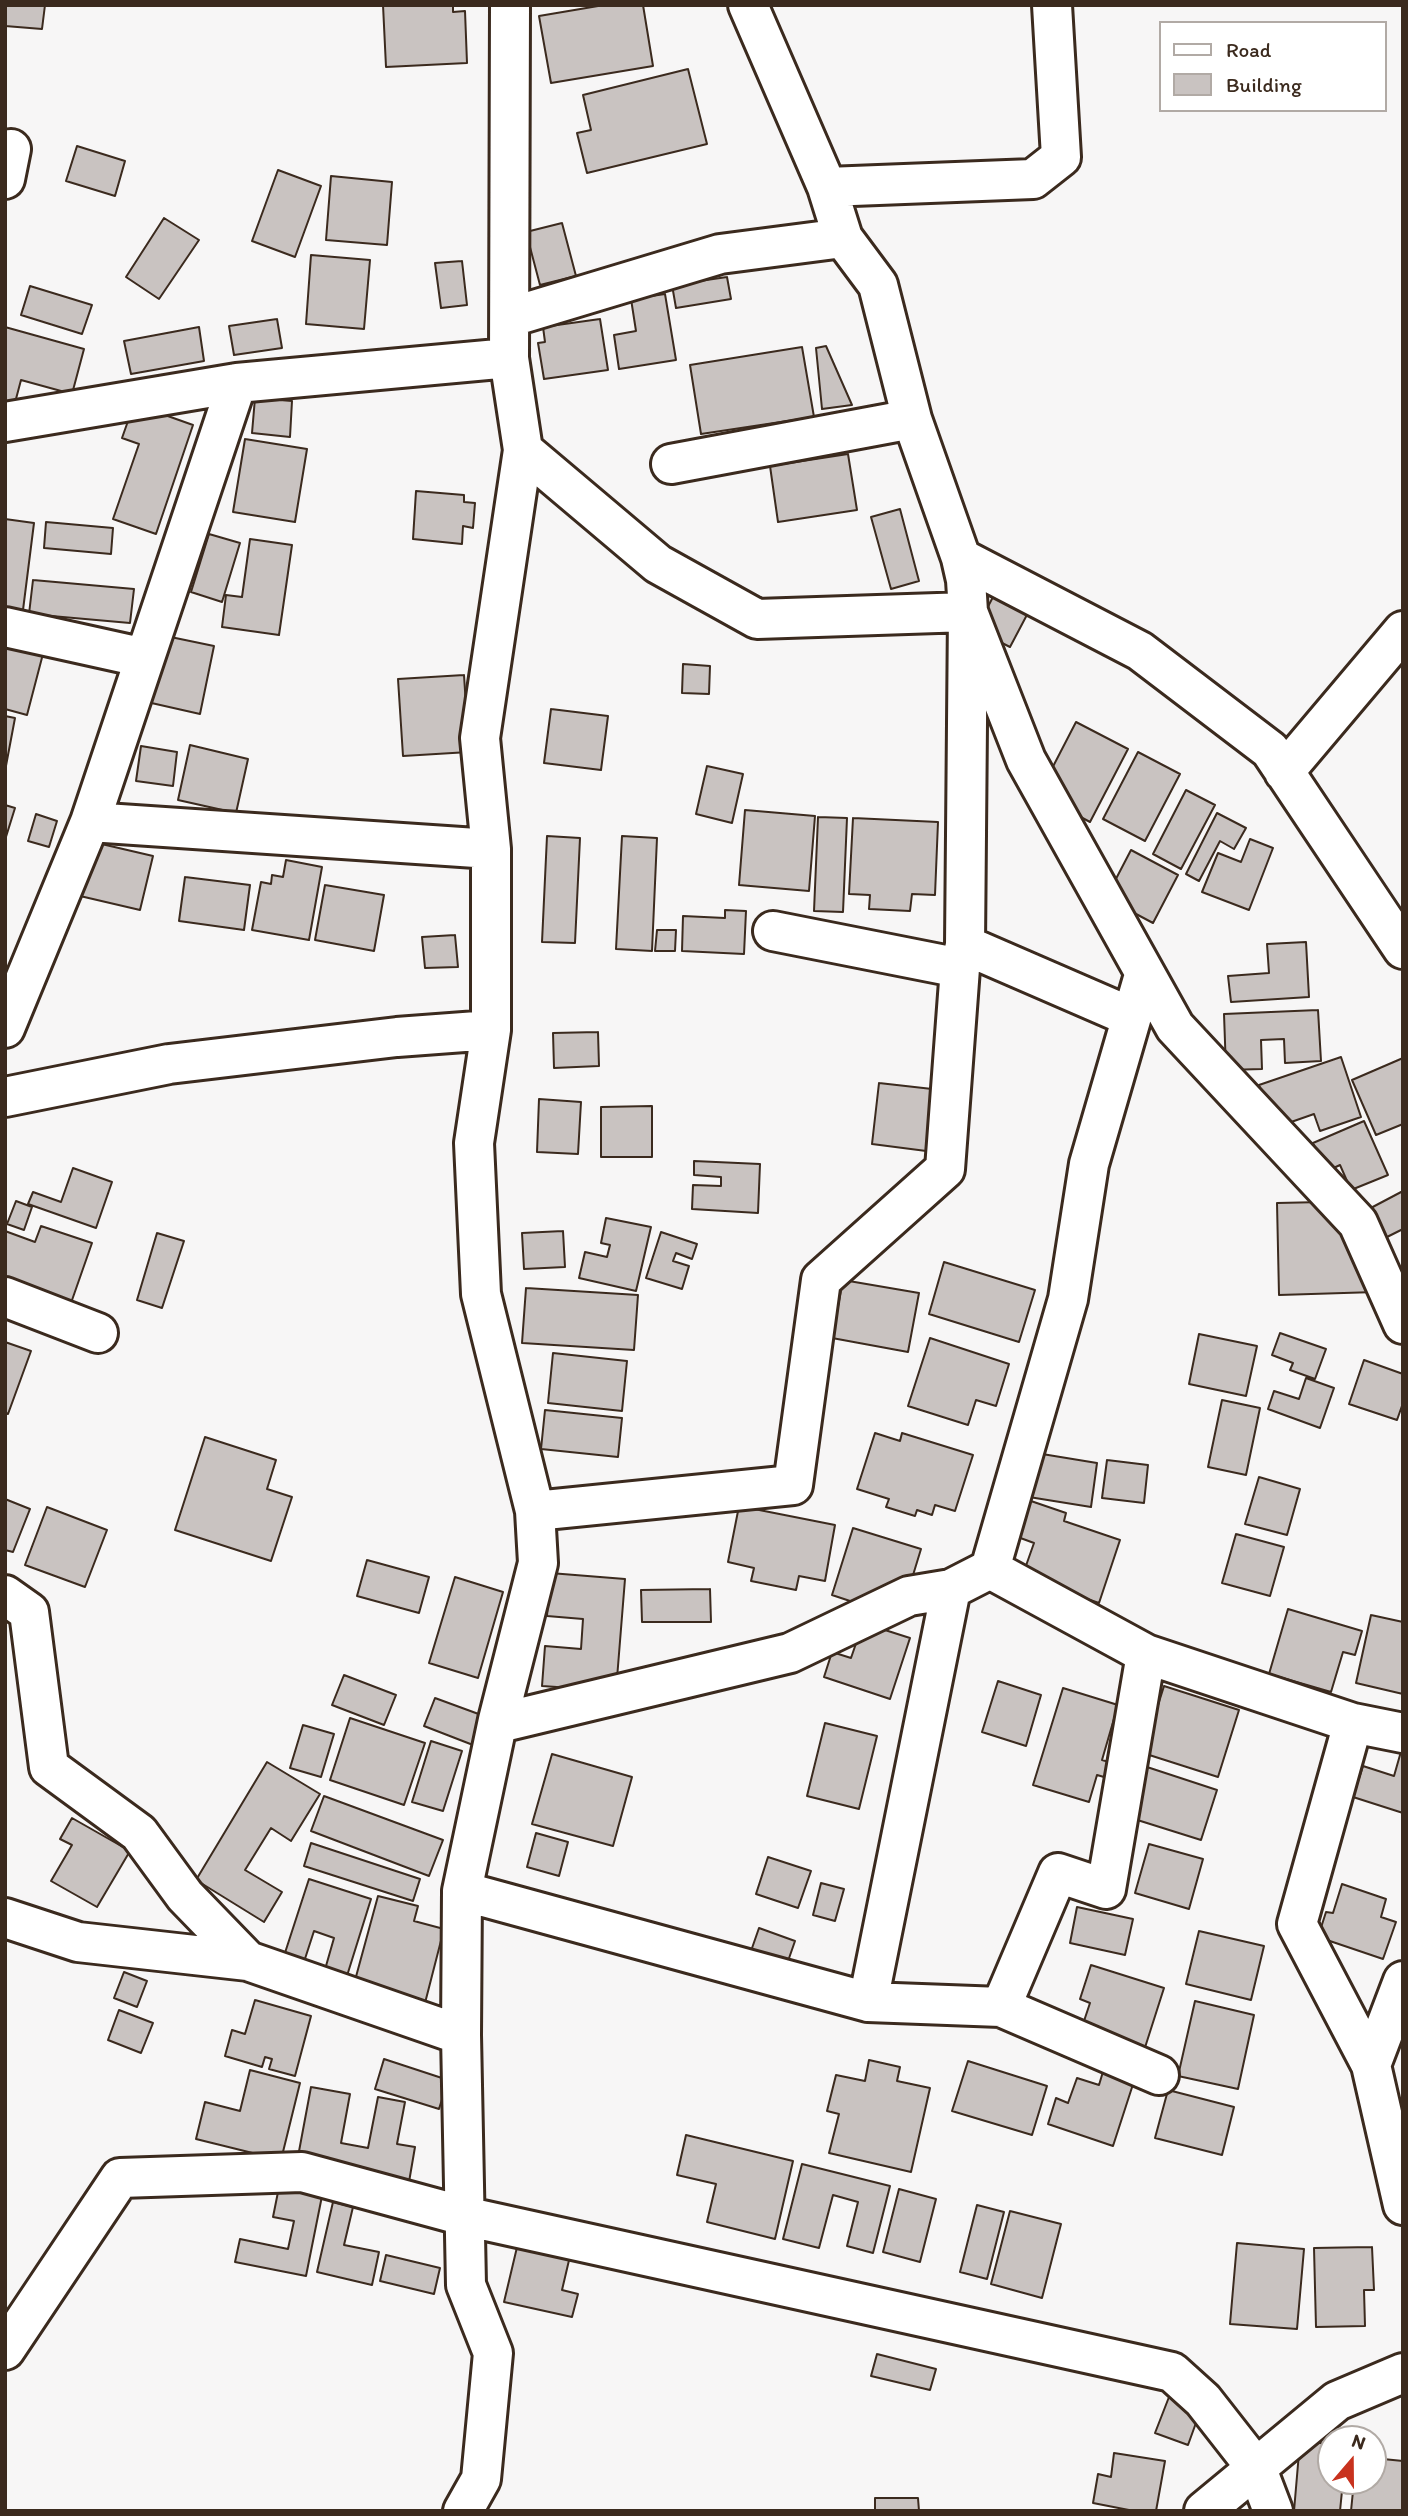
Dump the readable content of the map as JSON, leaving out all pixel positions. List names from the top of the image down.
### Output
{
  "legend": ["Road", "Building"],
  "north": "top"
}
